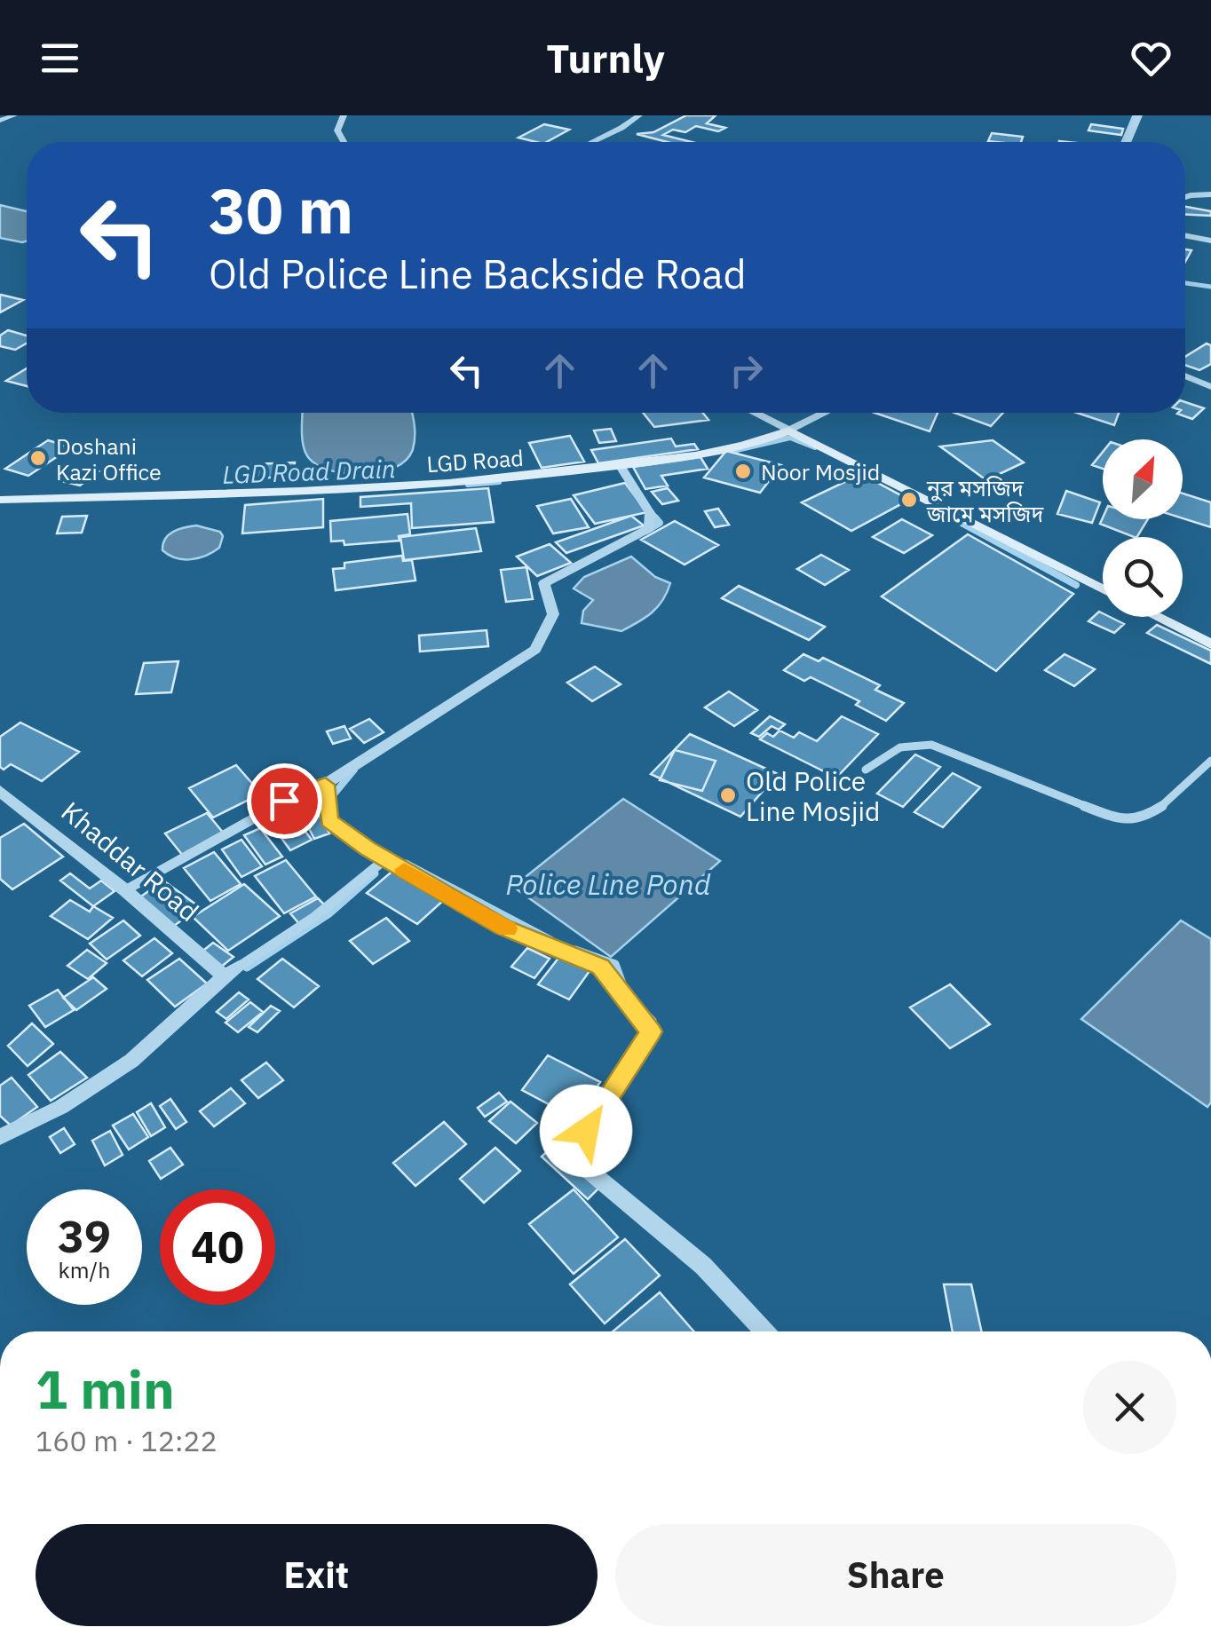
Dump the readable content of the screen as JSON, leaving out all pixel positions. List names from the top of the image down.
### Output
{
  "streets": {
    "main road": ["LGD Road"],
    "street": ["Khaddar Road"]
  },
  "water": ["LGD Road Drain", "Police Line Pond"],
  "places": [
    "Doshani Kazi Office",
    "Noor Mosjid",
    "নুর মসজিদ জামে মসজিদ",
    "Old Police Line Mosjid"
  ],
  "north": "top right",
  "page": {
    "header": "Turnly",
    "turn": ["30 m", "Old Police Line Backside Road"],
    "speed": "39 km/h",
    "limit": "40",
    "heading": ["1 min", "160 m · 12:22"],
    "buttons": ["Exit", "Share"]
  }
}
